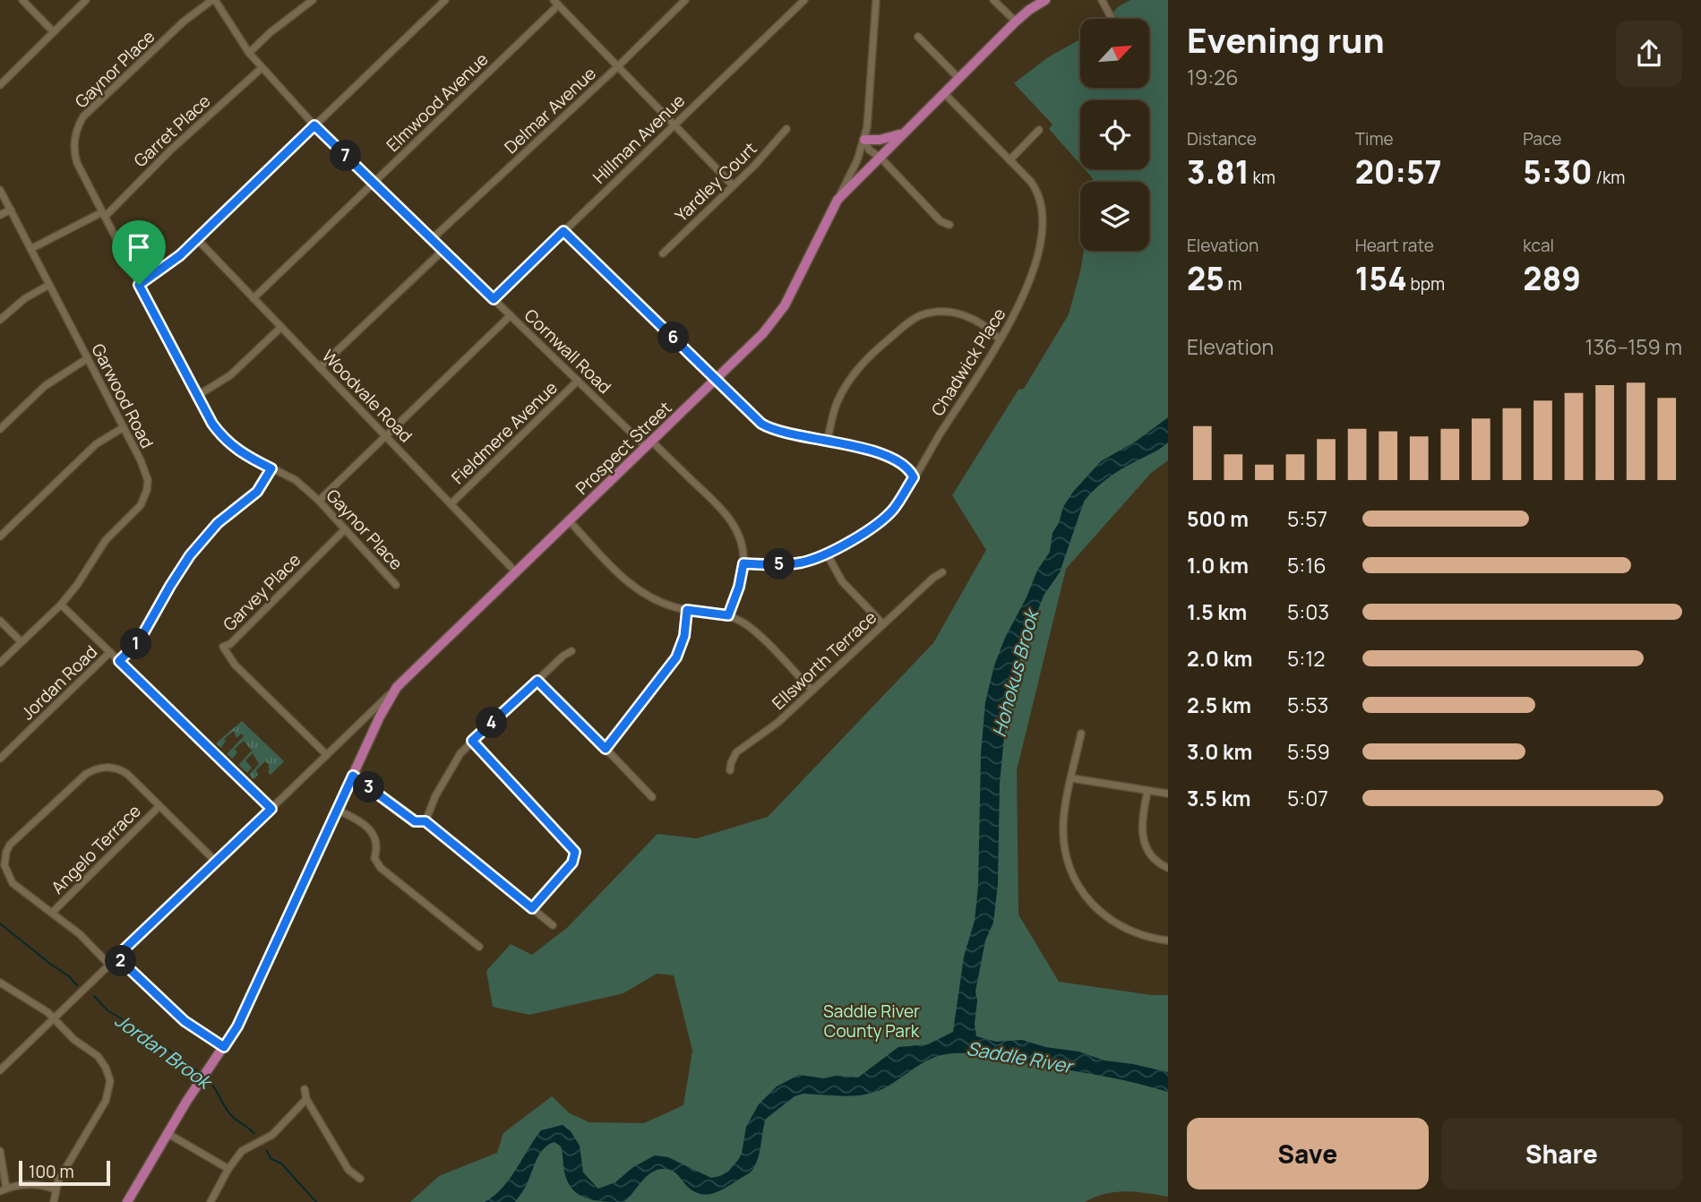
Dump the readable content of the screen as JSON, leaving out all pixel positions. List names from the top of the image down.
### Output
{
  "streets": {
    "main road": ["Prospect Street"],
    "street": [
      "Gaynor Place",
      "Elmwood Avenue",
      "Delmar Avenue",
      "Garret Place",
      "Hillman Avenue",
      "Yardley Court",
      "Cornwall Road",
      "Chadwick Place",
      "Garwood Road",
      "Woodvale Road",
      "Fieldmere Avenue",
      "Garvey Place",
      "Ellsworth Terrace",
      "Jordan Road",
      "Angelo Terrace"
    ]
  },
  "crossings": [
    ["Gaynor Place", "Garret Place"],
    ["Gaynor Place", "Cornwall Road"],
    ["Gaynor Place", "Garvey Place"],
    ["Elmwood Avenue", "Cornwall Road"],
    ["Elmwood Avenue", "Woodvale Road"],
    ["Delmar Avenue", "Cornwall Road"],
    ["Garret Place", "Cornwall Road"],
    ["Garret Place", "Garwood Road"],
    ["Hillman Avenue", "Cornwall Road"],
    ["Cornwall Road", "Chadwick Place"],
    ["Cornwall Road", "Fieldmere Avenue"],
    ["Cornwall Road", "Prospect Street"],
    ["Chadwick Place", "Prospect Street"],
    ["Woodvale Road", "Fieldmere Avenue"],
    ["Woodvale Road", "Prospect Street"],
    ["Prospect Street", "Garvey Place"]
  ],
  "water": ["Hohokus Brook", "Jordan Brook", "Saddle River"],
  "parks": ["Saddle River County Park"],
  "scale_bar": "100 m",
  "north": "top right",
  "page": {
    "heading": ["Evening run", "19:26"],
    "stats": [
      ["Distance", "3.81 km"],
      ["Time", "20:57"],
      ["Pace", "5:30 /km"],
      ["Elevation", "25 m"],
      ["Heart rate", "154 bpm"],
      ["kcal", "289"]
    ],
    "pins": [
      "7",
      "6",
      "5",
      "1",
      "4",
      "3",
      "2"
    ],
    "chart": ["Elevation", "136–159 m"],
    "list": [
      {
        "name": "500 m",
        "note": "5:57"
      },
      {
        "name": "1.0 km",
        "note": "5:16"
      },
      {
        "name": "1.5 km",
        "note": "5:03"
      },
      {
        "name": "2.0 km",
        "note": "5:12"
      },
      {
        "name": "2.5 km",
        "note": "5:53"
      },
      {
        "name": "3.0 km",
        "note": "5:59"
      },
      {
        "name": "3.5 km",
        "note": "5:07"
      }
    ],
    "buttons": ["Save", "Share"],
    "scale": "100 m"
  }
}
